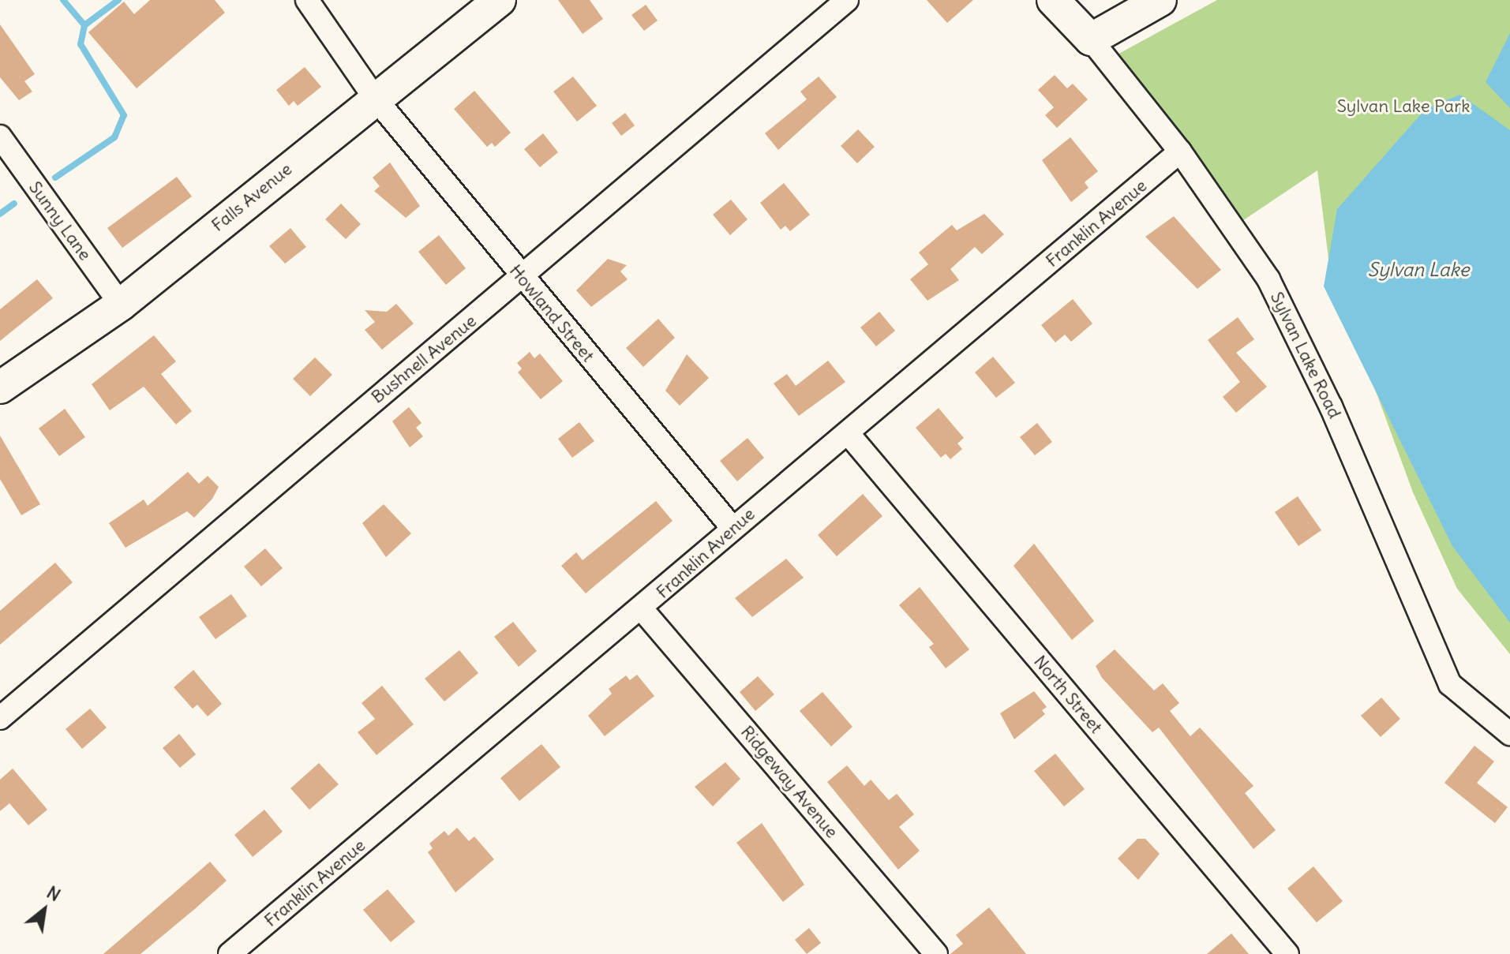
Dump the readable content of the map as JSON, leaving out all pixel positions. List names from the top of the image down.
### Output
{
  "streets": {
    "main road": ["Falls Avenue", "Sylvan Lake Road"],
    "street": [
      "Sunny Lane",
      "Franklin Avenue",
      "Howland Street",
      "Bushnell Avenue",
      "North Street",
      "Ridgeway Avenue"
    ]
  },
  "crossings": [
    ["Falls Avenue", "Sunny Lane"],
    ["Falls Avenue", "Howland Street"],
    ["Franklin Avenue", "Howland Street"],
    ["Franklin Avenue", "Sylvan Lake Road"],
    ["Franklin Avenue", "North Street"],
    ["Franklin Avenue", "Ridgeway Avenue"],
    ["Howland Street", "Bushnell Avenue"]
  ],
  "water": ["Sylvan Lake"],
  "parks": ["Sylvan Lake Park"],
  "north": "top right"
}
